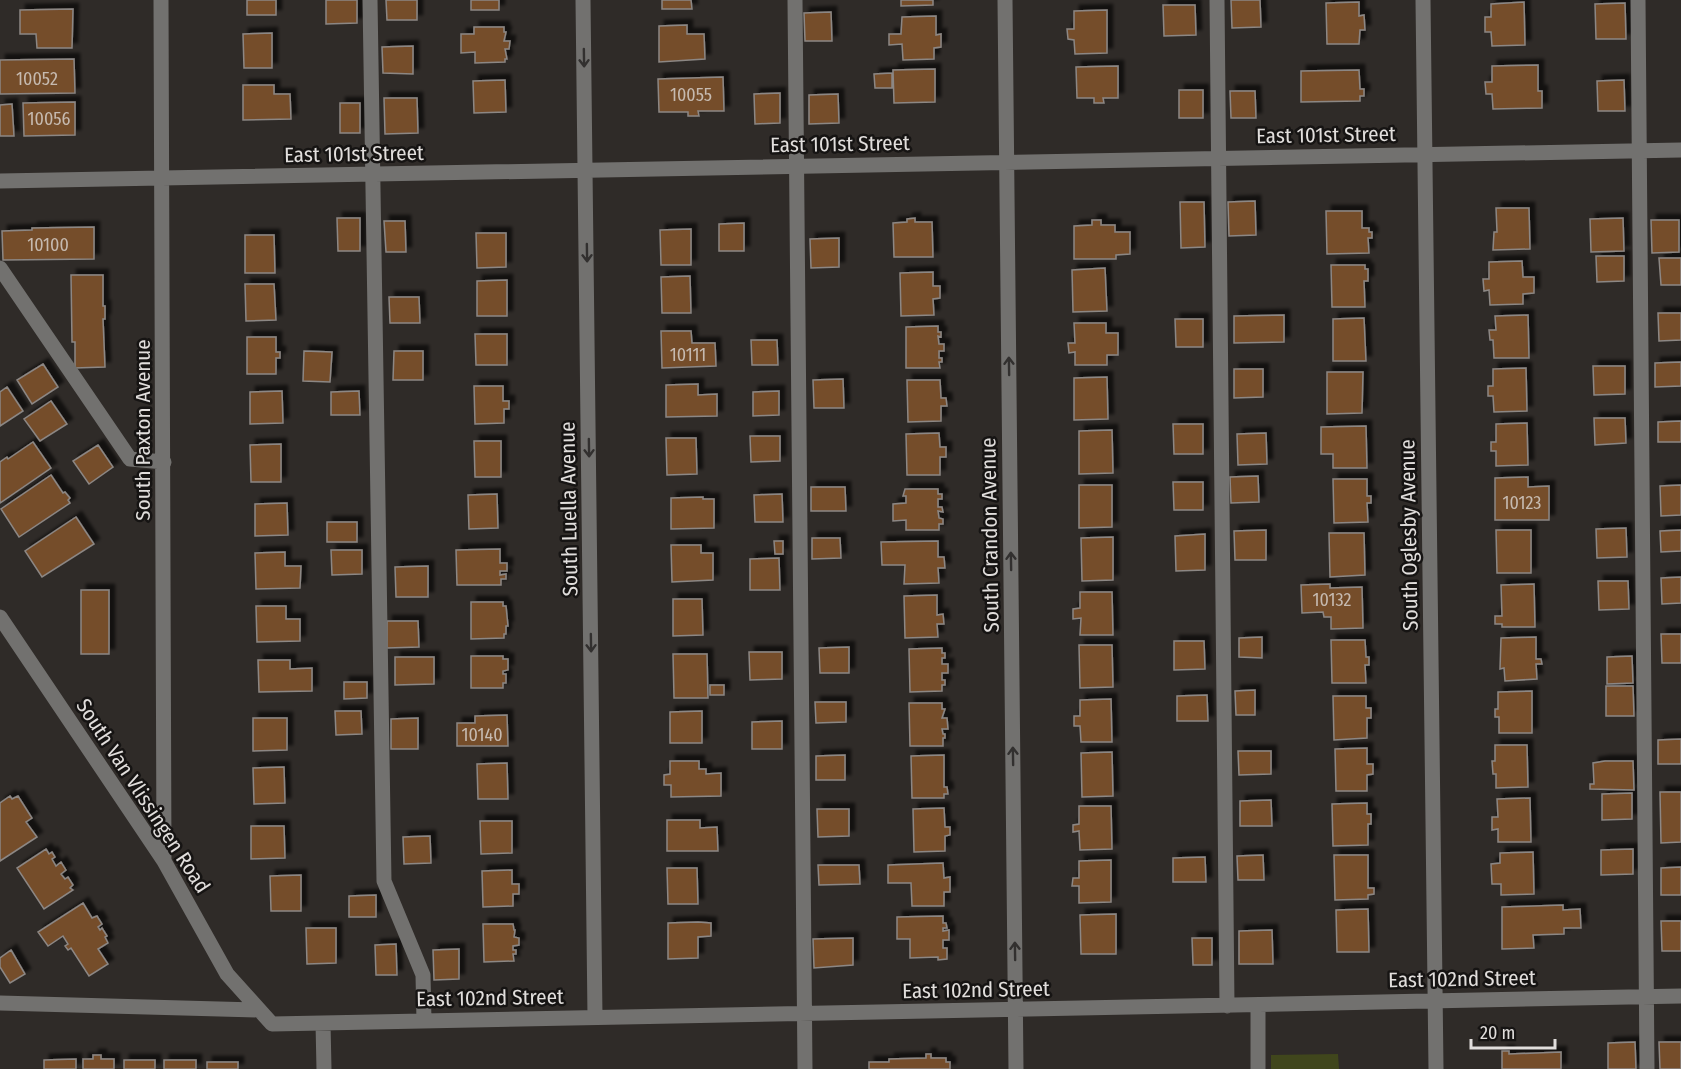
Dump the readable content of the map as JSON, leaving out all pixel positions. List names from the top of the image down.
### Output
{
  "streets": {
    "street": [
      "East 101st Street",
      "South Paxton Avenue",
      "South Luella Avenue",
      "South Crandon Avenue",
      "South Oglesby Avenue",
      "South Van Vlissingen Road",
      "East 102nd Street"
    ]
  },
  "crossings": [
    ["East 101st Street", "South Paxton Avenue"],
    ["East 101st Street", "South Luella Avenue"],
    ["East 101st Street", "South Crandon Avenue"],
    ["East 101st Street", "South Oglesby Avenue"],
    ["South Paxton Avenue", "South Van Vlissingen Road"],
    ["South Luella Avenue", "East 102nd Street"],
    ["South Crandon Avenue", "East 102nd Street"],
    ["South Oglesby Avenue", "East 102nd Street"],
    ["South Van Vlissingen Road", "East 102nd Street"]
  ],
  "one_way": ["South Luella Avenue", "South Crandon Avenue"],
  "house_numbers": [
    "10052",
    "10055",
    "10056",
    "10100",
    "10111",
    "10123",
    "10132",
    "10140"
  ],
  "scale_bar": "20 m"
}
